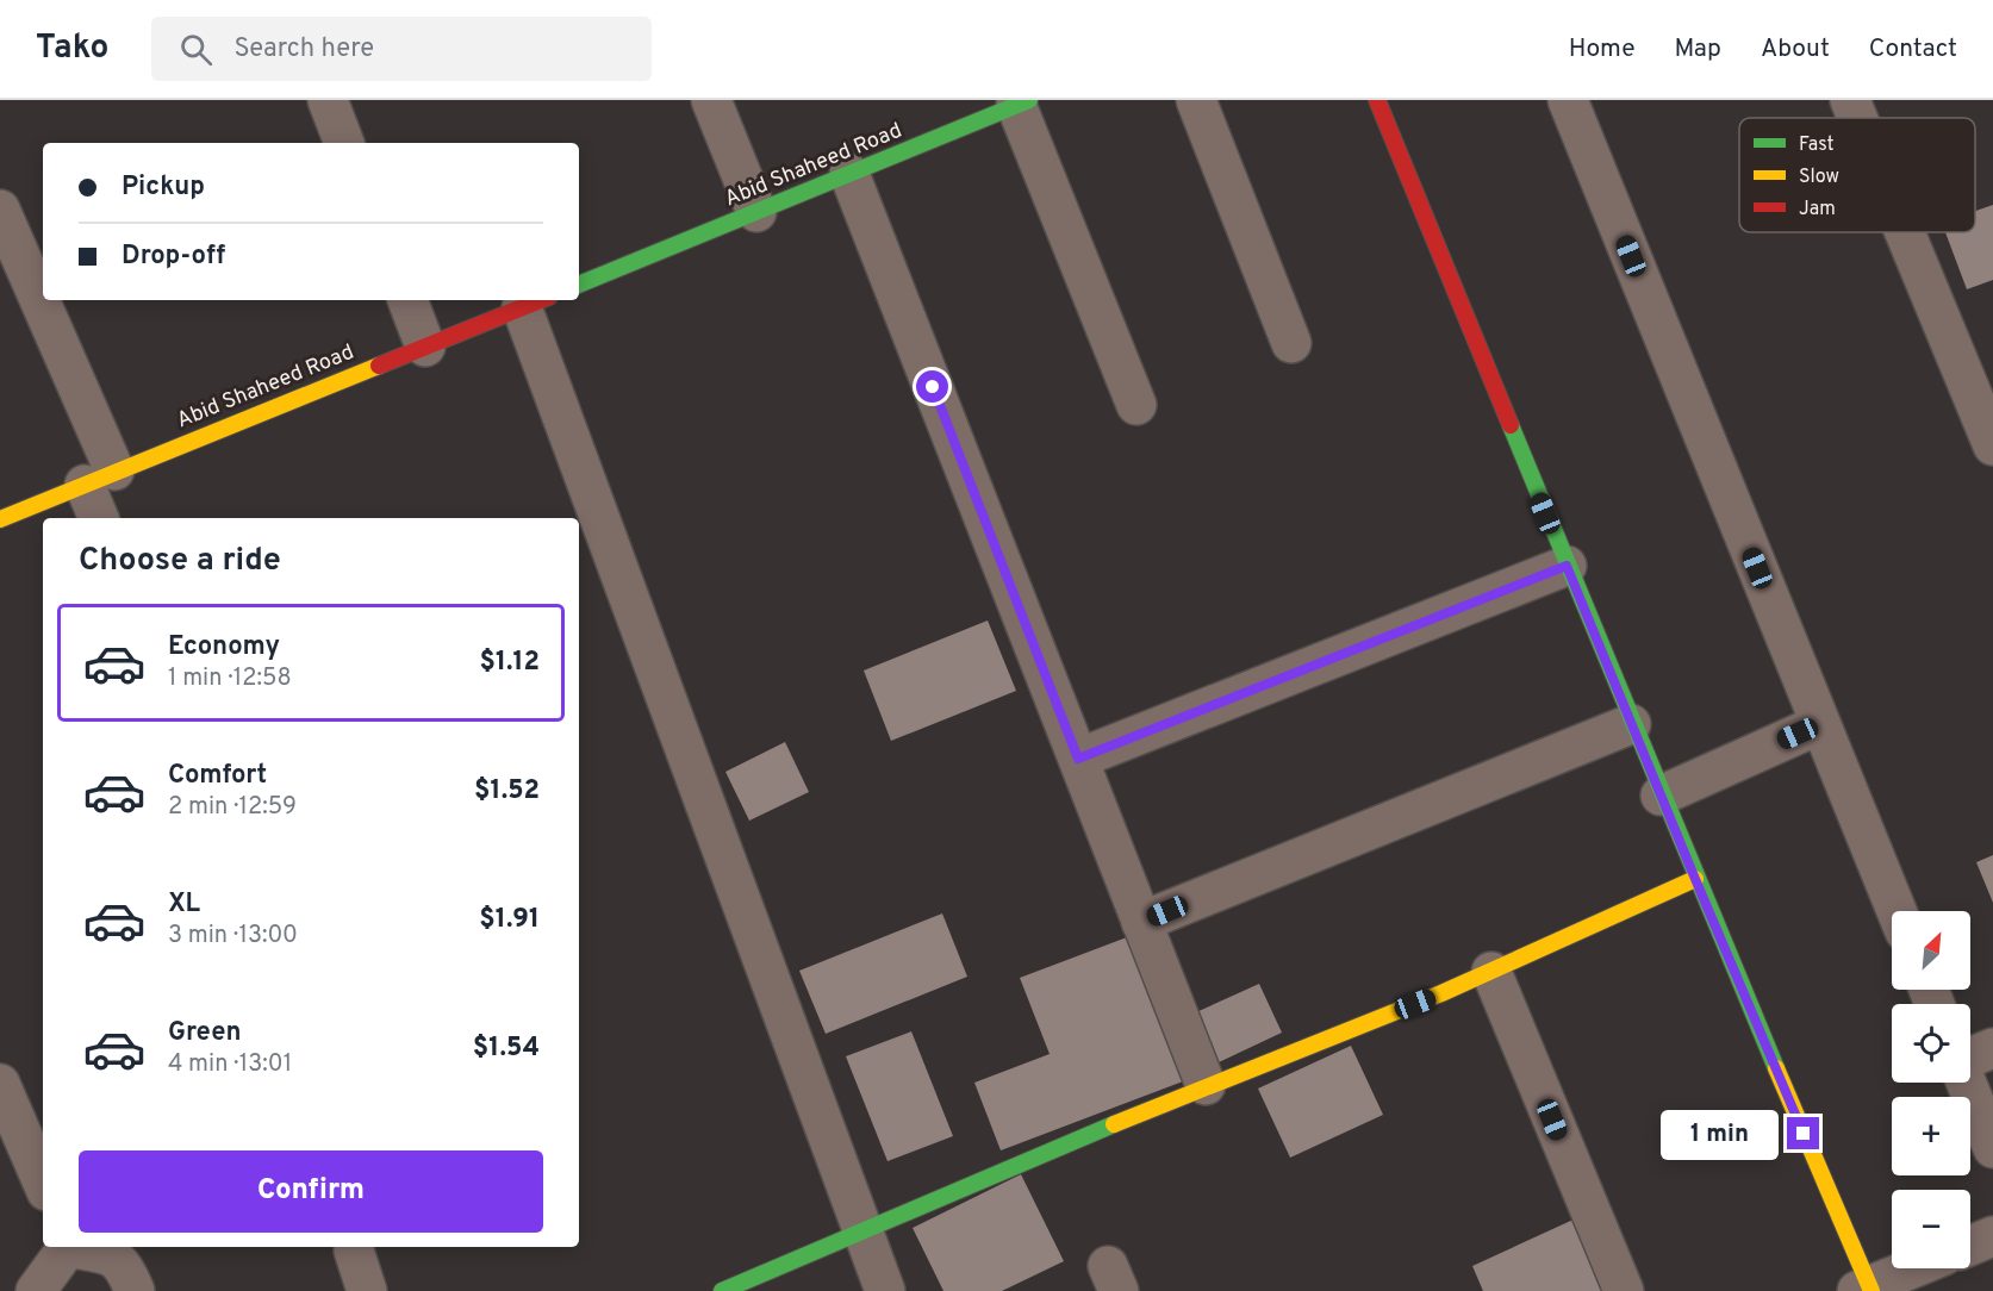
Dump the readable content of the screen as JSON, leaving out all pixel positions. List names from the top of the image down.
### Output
{
  "streets": {
    "street": ["Abid Shaheed Road"]
  },
  "legend": ["Fast", "Slow", "Jam"],
  "north": "top right",
  "page": {
    "header": "Tako",
    "search": "Search here",
    "nav": [
      "Home",
      "Map",
      "About",
      "Contact"
    ],
    "banner": ["Pickup", "Drop-off"],
    "heading": "Choose a ride",
    "list": [
      {
        "name": "Economy",
        "note": "1 min · 12:58",
        "value": "$1.12"
      },
      {
        "name": "Comfort",
        "note": "2 min · 12:59",
        "value": "$1.52"
      },
      {
        "name": "XL",
        "note": "3 min · 13:00",
        "value": "$1.91"
      },
      {
        "name": "Green",
        "note": "4 min · 13:01",
        "value": "$1.54"
      }
    ],
    "map_buttons": ["+", "−"],
    "bubble": "1 min",
    "buttons": "Confirm"
  }
}
